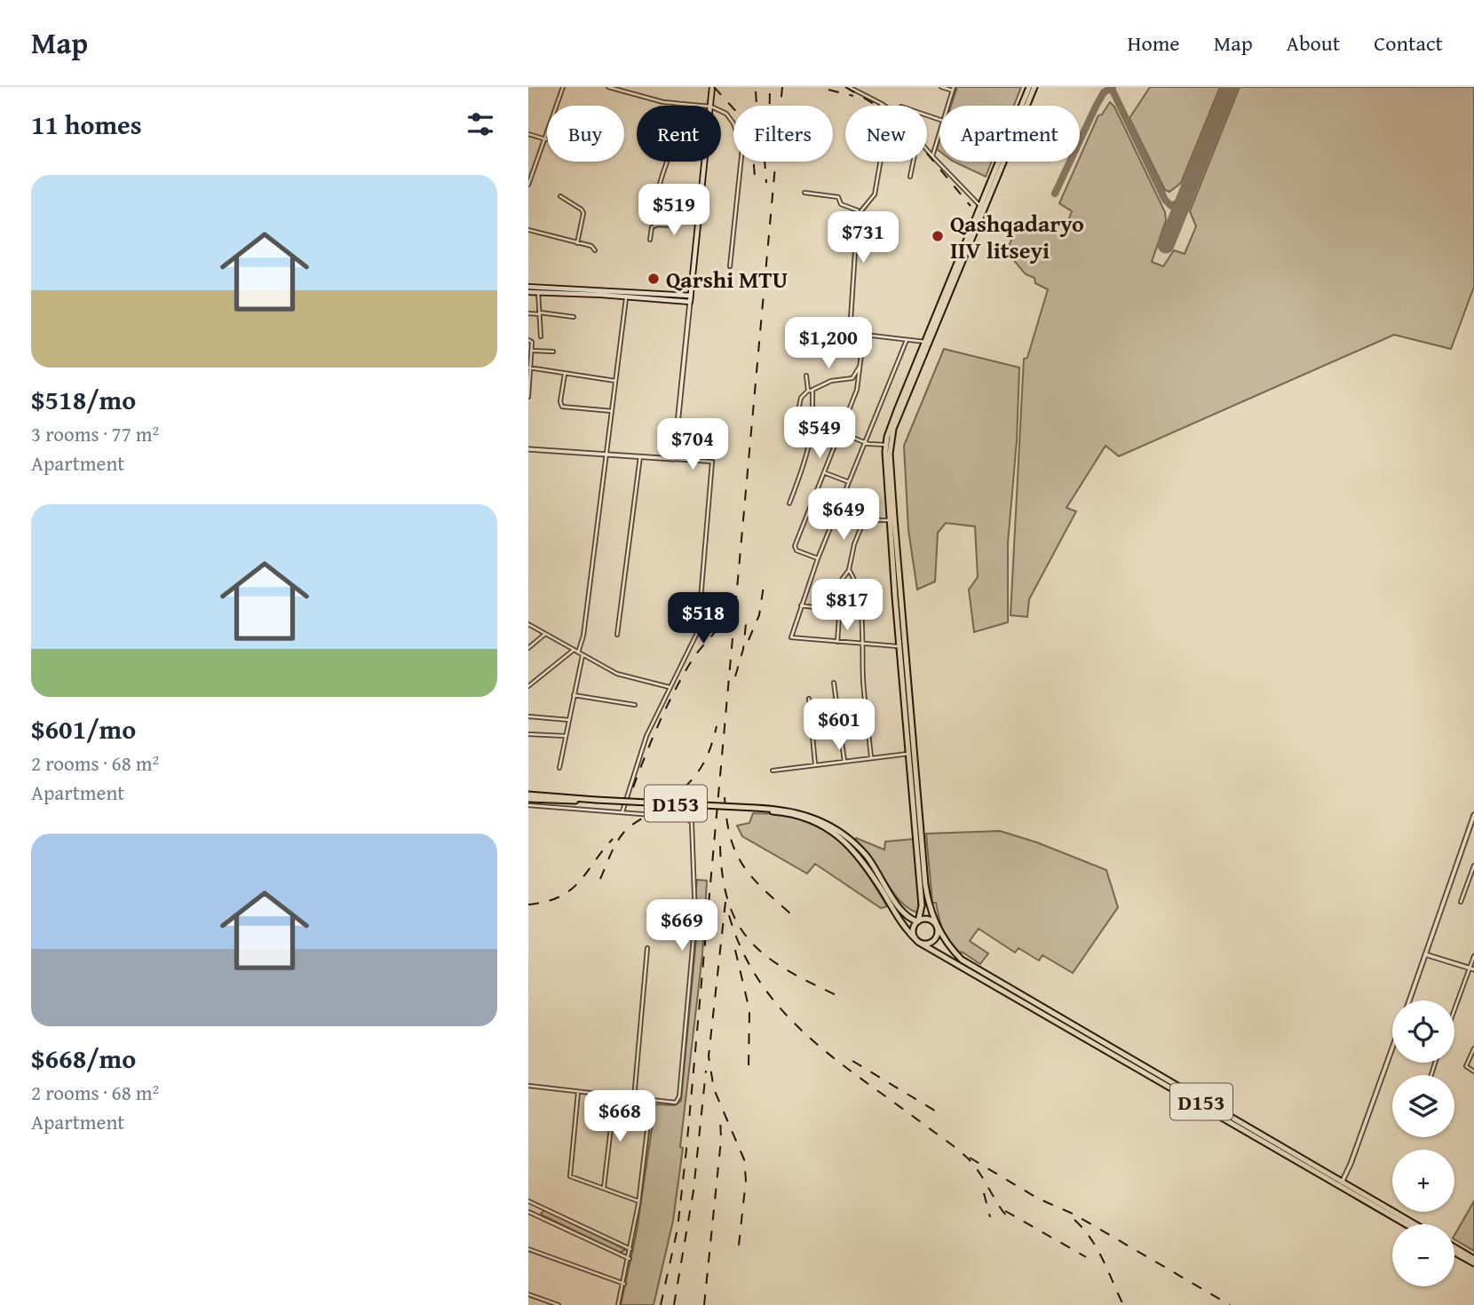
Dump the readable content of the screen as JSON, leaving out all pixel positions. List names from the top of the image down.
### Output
{
  "streets": {
    "main road": ["D153"]
  },
  "places": ["Qashqadaryo IIV litseyi", "Qarshi MTU"],
  "page": {
    "header": "Map",
    "nav": [
      "Home",
      "Map",
      "About",
      "Contact"
    ],
    "heading": "11 homes",
    "chip": [
      "Buy",
      "Rent",
      "Filters",
      "New",
      "Apartment"
    ],
    "list": [
      {
        "name": "$518/mo",
        "note": "3 rooms · 77 m² · Apartment"
      },
      {
        "name": "$601/mo",
        "note": "2 rooms · 68 m² · Apartment"
      },
      {
        "name": "$668/mo",
        "note": "2 rooms · 68 m² · Apartment"
      }
    ],
    "price": [
      "$519",
      "$731",
      "$1,200",
      "$549",
      "$704",
      "$649",
      "$817",
      "$518",
      "$601",
      "$669",
      "$668"
    ],
    "map_buttons": ["+", "−"]
  }
}
